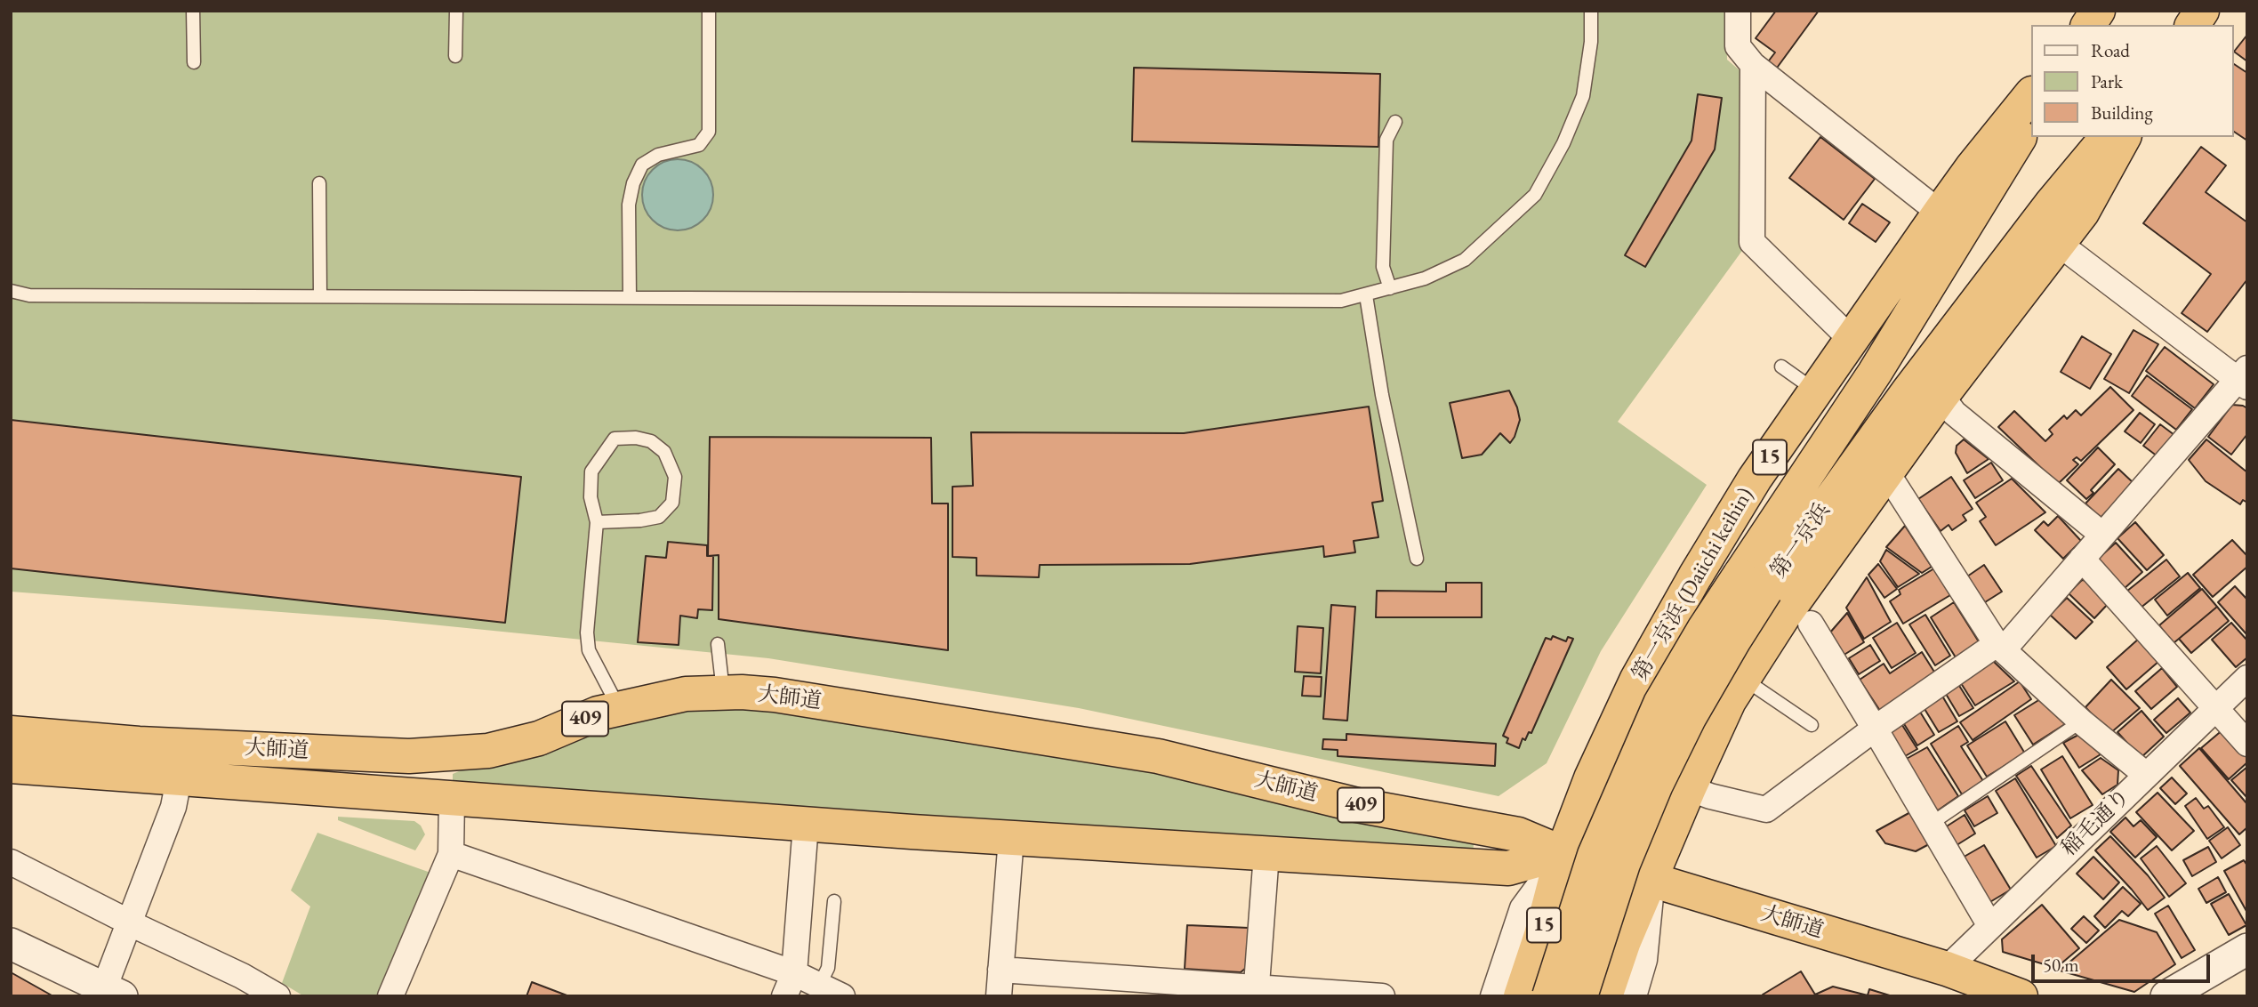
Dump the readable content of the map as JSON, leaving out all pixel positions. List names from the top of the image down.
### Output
{
  "streets": {
    "highway": [
      "15",
      "第一京浜",
      "第一京浜 (Daiichi keihin)",
      "大師道",
      "409"
    ],
    "street": ["稲毛通り"]
  },
  "crossings": [
    ["第一京浜 (Daiichi keihin)", "大師道"],
    ["大師道", "稲毛通り"]
  ],
  "legend": ["Road", "Park", "Building"],
  "scale_bar": "50 m"
}
